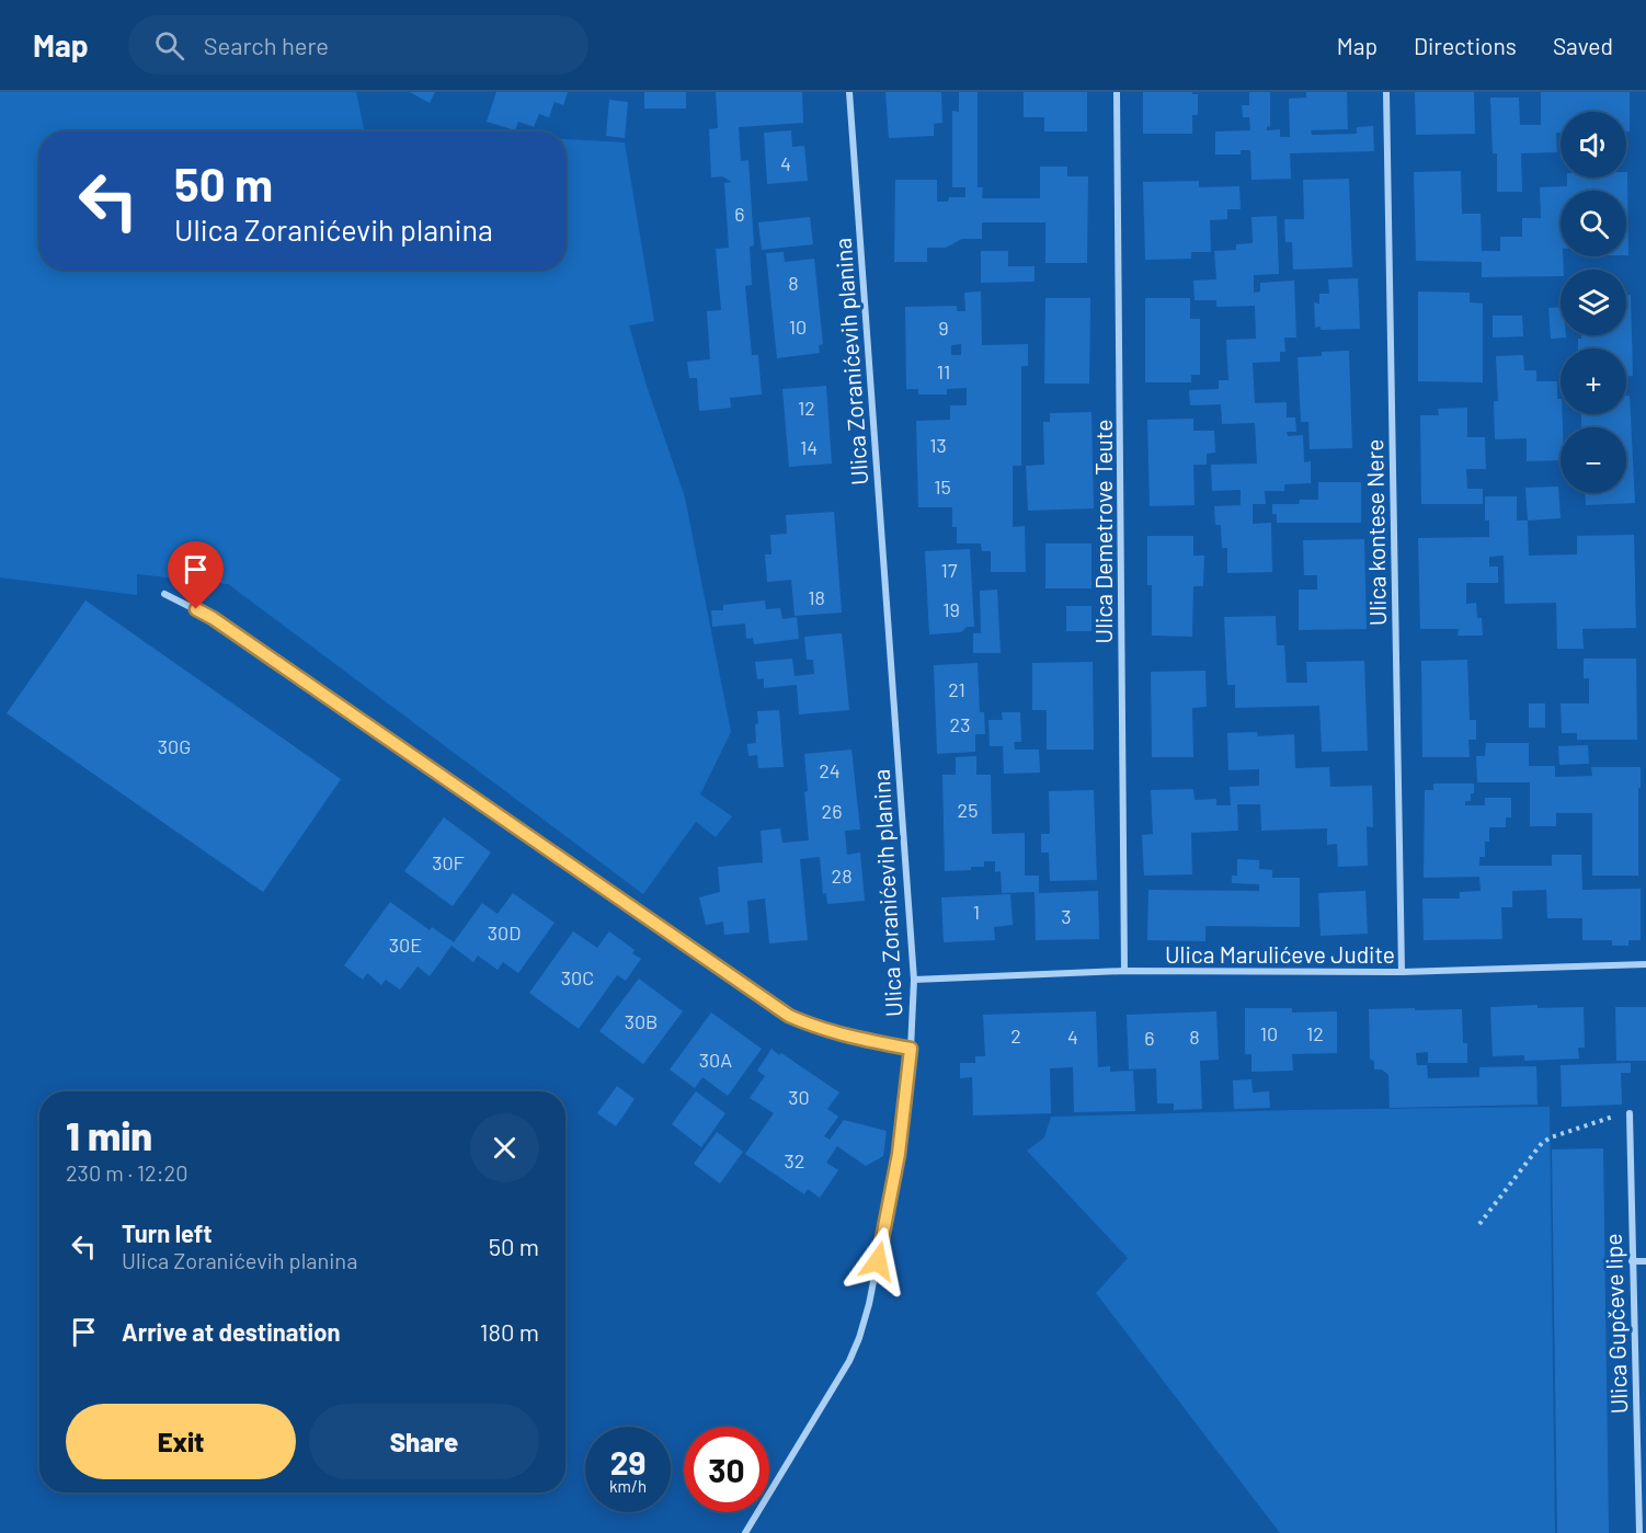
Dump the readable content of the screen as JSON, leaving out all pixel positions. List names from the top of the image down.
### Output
{
  "streets": {
    "street": [
      "Ulica Zoranićevih planina",
      "Ulica Demetrove Teute",
      "Ulica kontese Nere",
      "Ulica Marulićeve Judite",
      "Ulica Gupčeve lipe"
    ]
  },
  "crossings": [
    ["Ulica Zoranićevih planina", "Ulica Marulićeve Judite"],
    ["Ulica Demetrove Teute", "Ulica Marulićeve Judite"],
    ["Ulica kontese Nere", "Ulica Marulićeve Judite"]
  ],
  "house_numbers": [
    "4",
    "6",
    "8",
    "10",
    "9",
    "11",
    "12",
    "13",
    "14",
    "15",
    "17",
    "18",
    "19",
    "21",
    "23",
    "30G",
    "24",
    "25",
    "26",
    "30F",
    "28",
    "1",
    "3",
    "30D",
    "30E",
    "30C",
    "30B",
    "10",
    "12",
    "2",
    "4",
    "8",
    "6",
    "30A",
    "30",
    "32"
  ],
  "page": {
    "header": "Map",
    "search": "Search here",
    "nav": ["Map", "Directions", "Saved"],
    "map_buttons": ["+", "−"],
    "turn": ["50 m", "Ulica Zoranićevih planina"],
    "heading": ["1 min", "230 m · 12:20"],
    "list": [
      {
        "name": "Turn left",
        "note": "Ulica Zoranićevih planina",
        "value": "50 m"
      },
      {
        "name": "Arrive at destination",
        "value": "180 m"
      }
    ],
    "buttons": ["Exit", "Share"],
    "speed": "29 km/h",
    "limit": "30"
  }
}
